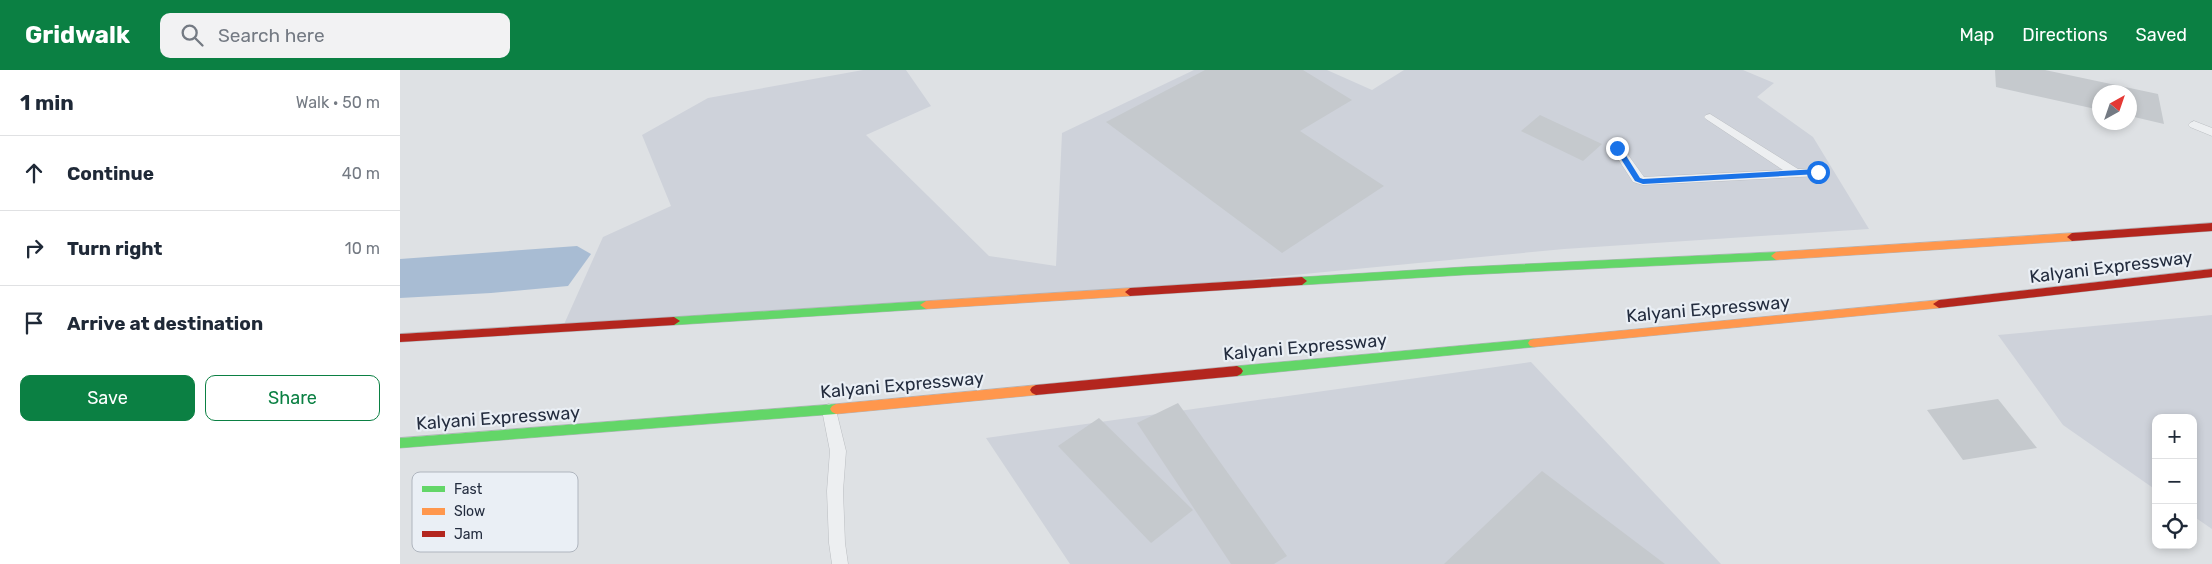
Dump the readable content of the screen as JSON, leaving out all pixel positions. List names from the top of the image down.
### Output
{
  "streets": {
    "highway": ["Kalyani Expressway"]
  },
  "legend": ["Fast", "Slow", "Jam"],
  "north": "top right",
  "page": {
    "header": "Gridwalk",
    "search": "Search here",
    "nav": ["Map", "Directions", "Saved"],
    "heading": ["1 min", "Walk · 50 m"],
    "list": [
      ["Continue", "40 m"],
      ["Turn right", "10 m"],
      "Arrive at destination"
    ],
    "buttons": ["Save", "Share"],
    "map_buttons": ["+", "−"]
  }
}
